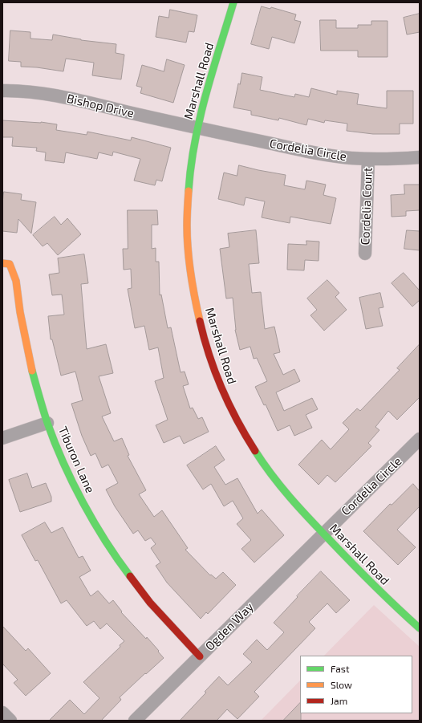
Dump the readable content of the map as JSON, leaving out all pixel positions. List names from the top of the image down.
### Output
{
  "streets": {
    "street": [
      "Marshall Road",
      "Bishop Drive",
      "Cordelia Circle",
      "Cordelia Court",
      "Tiburon Lane",
      "Ogden Way"
    ]
  },
  "crossings": [
    ["Marshall Road", "Bishop Drive"],
    ["Marshall Road", "Cordelia Circle"],
    ["Marshall Road", "Ogden Way"],
    ["Bishop Drive", "Cordelia Circle"],
    ["Cordelia Circle", "Cordelia Court"],
    ["Cordelia Circle", "Ogden Way"],
    ["Tiburon Lane", "Ogden Way"]
  ],
  "legend": ["Fast", "Slow", "Jam"]
}
